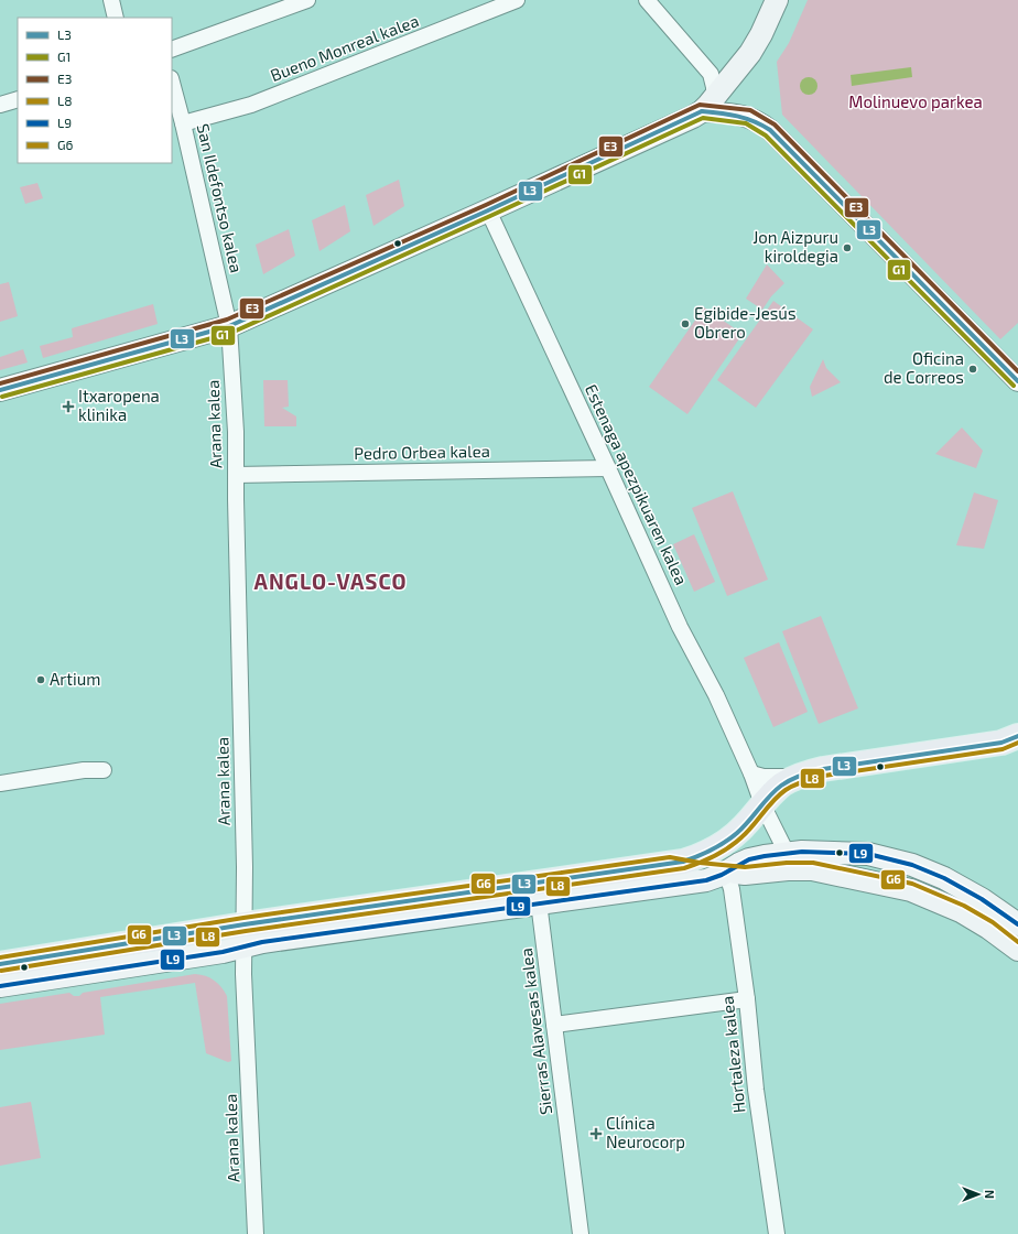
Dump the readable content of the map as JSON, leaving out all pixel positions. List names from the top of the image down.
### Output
{
  "streets": {
    "street": [
      "Bueno Monreal kalea",
      "San Ildefontso kalea",
      "Arana kalea",
      "Pedro Orbea kalea",
      "Estenaga apezpikuaren kalea",
      "Sierras Alavesas kalea",
      "Hortaleza kalea"
    ]
  },
  "crossings": [
    ["Bueno Monreal kalea", "San Ildefontso kalea"],
    ["San Ildefontso kalea", "Arana kalea"],
    ["Arana kalea", "Pedro Orbea kalea"],
    ["Pedro Orbea kalea", "Estenaga apezpikuaren kalea"]
  ],
  "districts": ["ANGLO-VASCO"],
  "parks": ["Molinuevo parkea"],
  "places": {
    "other": [
      "Jon Aizpuru kiroldegia",
      "Egibide-Jesús Obrero",
      "Oficina de Correos",
      "Artium"
    ],
    "health": ["Itxaropena klinika", "Clínica Neurocorp"]
  },
  "lines": [
    "transit line E3",
    "transit line L3",
    "transit line G1",
    "transit line L8",
    "transit line L9",
    "transit line G6"
  ],
  "legend": [
    "L3",
    "G1",
    "E3",
    "L8",
    "L9",
    "G6"
  ],
  "north": "right"
}
